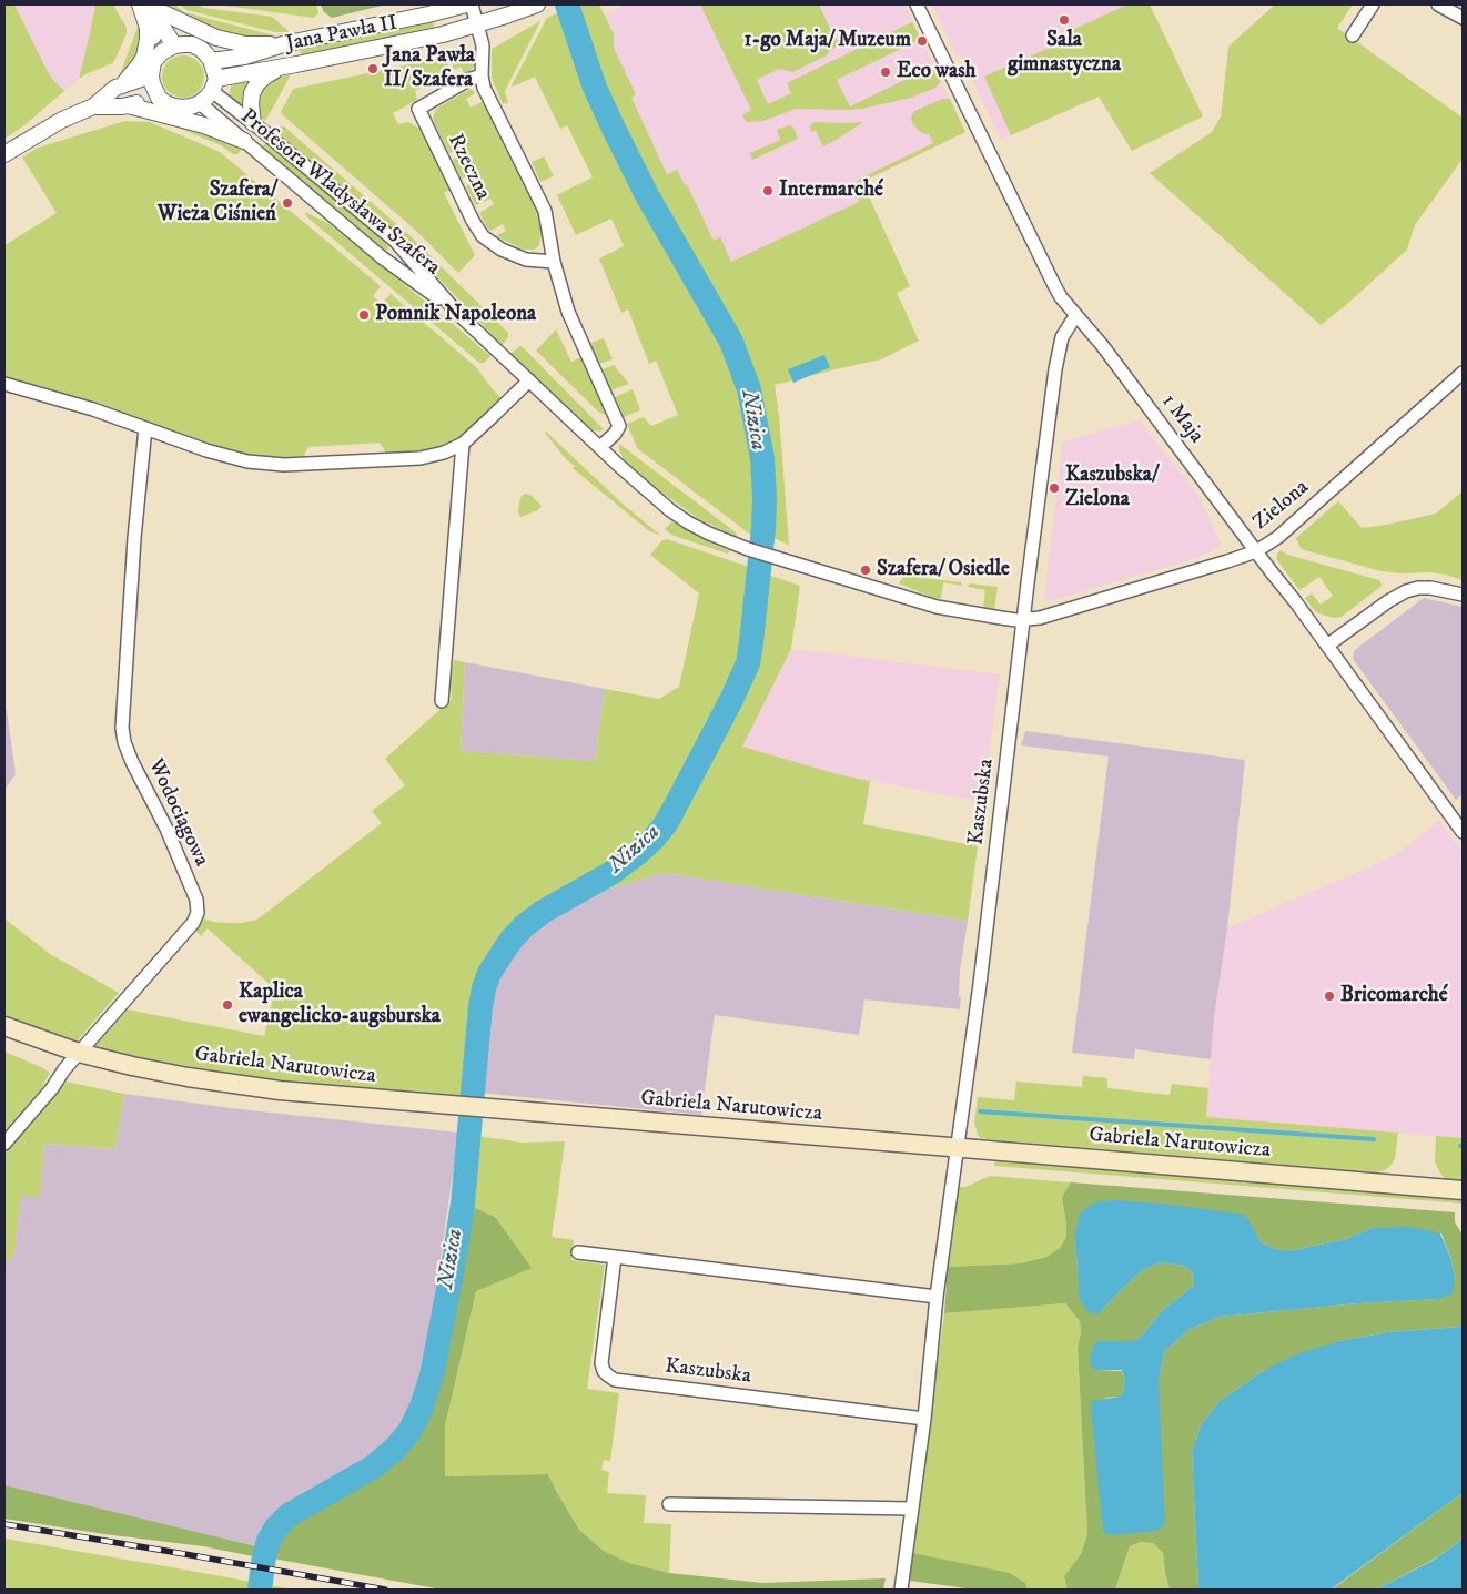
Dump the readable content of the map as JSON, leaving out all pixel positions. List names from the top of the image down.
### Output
{
  "streets": {
    "main road": ["Gabriela Narutowicza"],
    "street": [
      "Jana Pawła II",
      "Rzeczna",
      "Profesora Władysława Szafera",
      "1 Maja",
      "Zielona",
      "Kaszubska",
      "Wodociągowa"
    ]
  },
  "crossings": [
    ["Jana Pawła II", "Profesora Władysława Szafera"],
    ["Profesora Władysława Szafera", "Zielona"],
    ["Profesora Władysława Szafera", "Kaszubska"],
    ["1 Maja", "Zielona"],
    ["1 Maja", "Kaszubska"],
    ["Zielona", "Kaszubska"],
    ["Kaszubska", "Gabriela Narutowicza"],
    ["Wodociągowa", "Gabriela Narutowicza"]
  ],
  "water": ["Nizica"],
  "places": [
    "Sala gimnastyczna",
    "1-go Maja/ Muzeum",
    "Jana Pawła II/ Szafera",
    "Eco wash",
    "Intermarché",
    "Szafera/ Wieża Ciśnień",
    "Pomnik Napoleona",
    "Kaszubska/ Zielona",
    "Szafera/ Osiedle",
    "Bricomarché",
    "Kaplica ewangelicko-augsburska"
  ]
}
